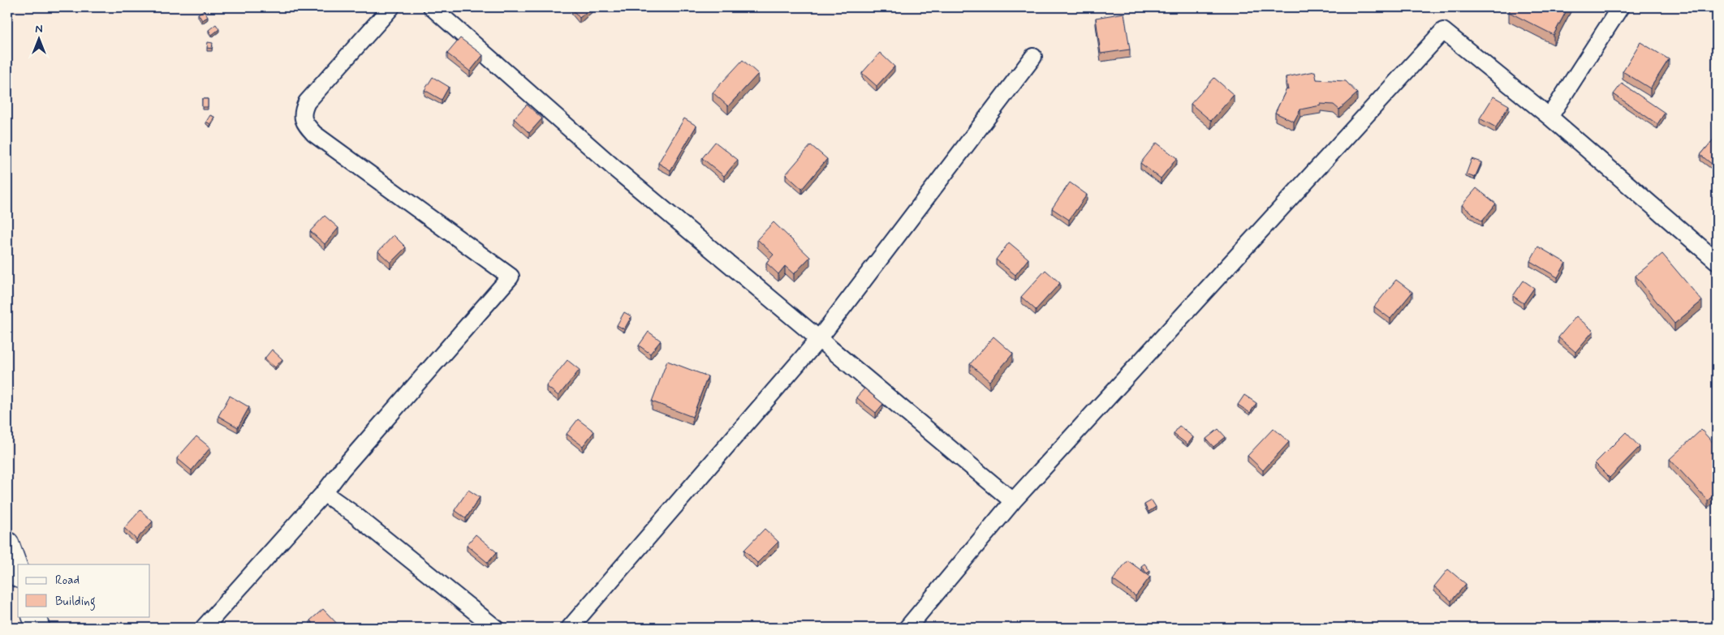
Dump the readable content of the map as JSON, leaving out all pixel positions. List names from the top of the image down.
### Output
{
  "legend": ["Road", "Building"],
  "north": "top"
}
